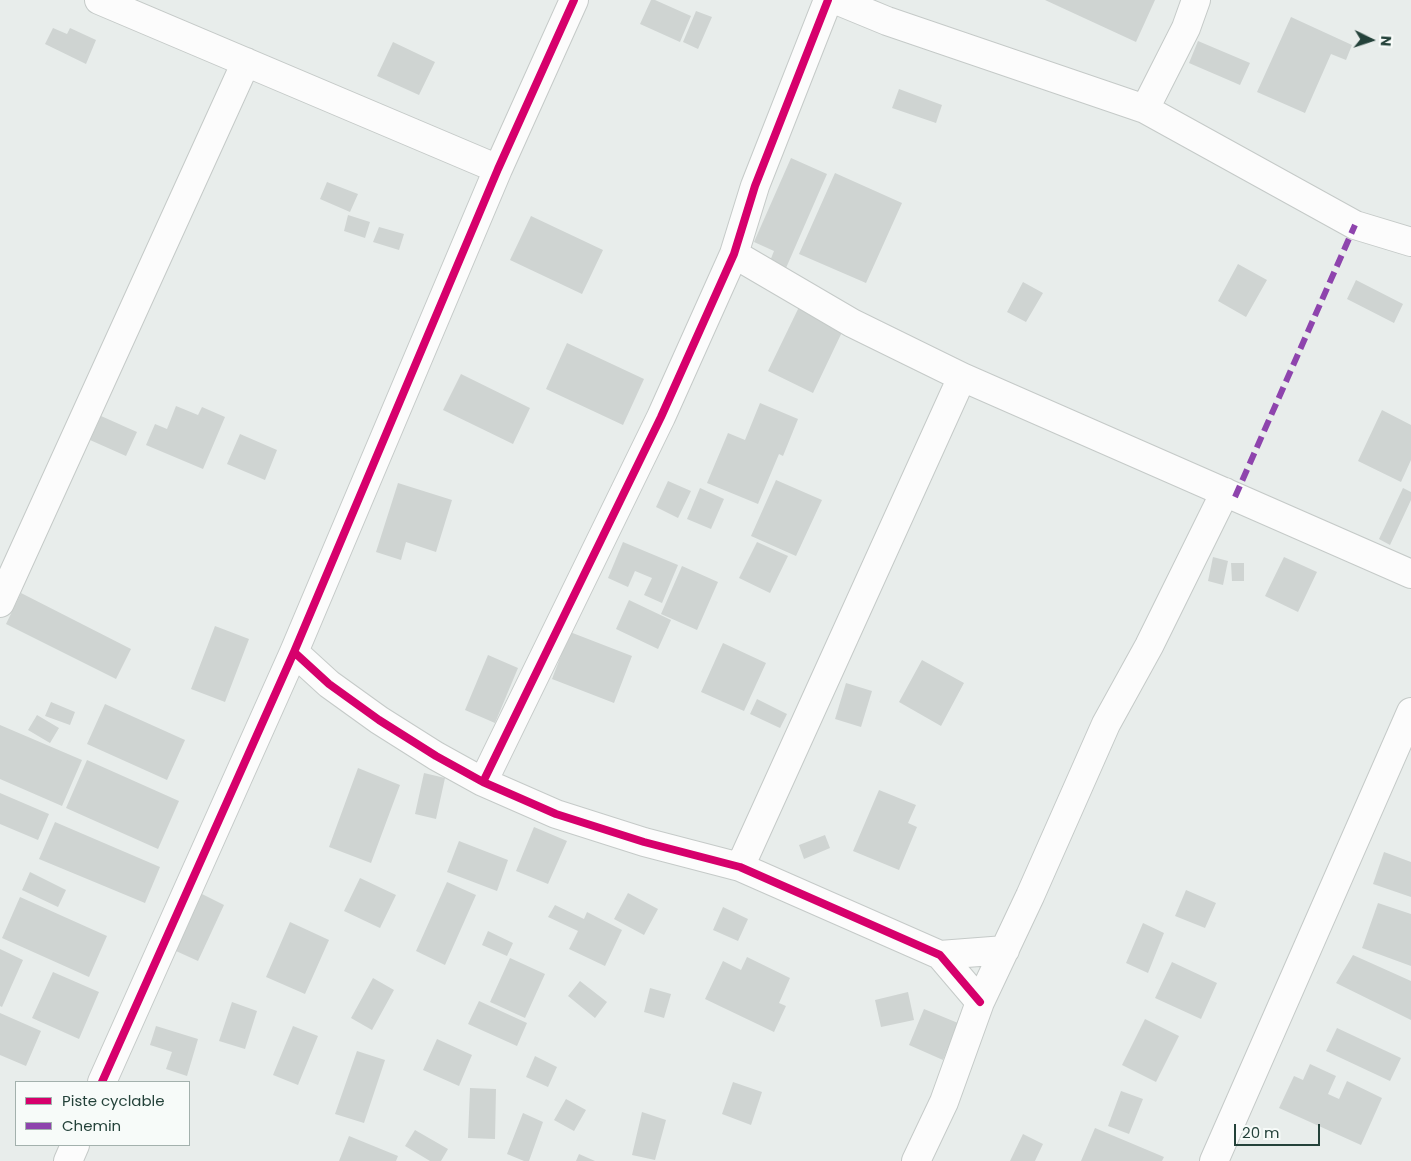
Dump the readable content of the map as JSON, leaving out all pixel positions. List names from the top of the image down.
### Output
{
  "legend": ["Piste cyclable", "Chemin"],
  "scale_bar": "20 m",
  "north": "right"
}
